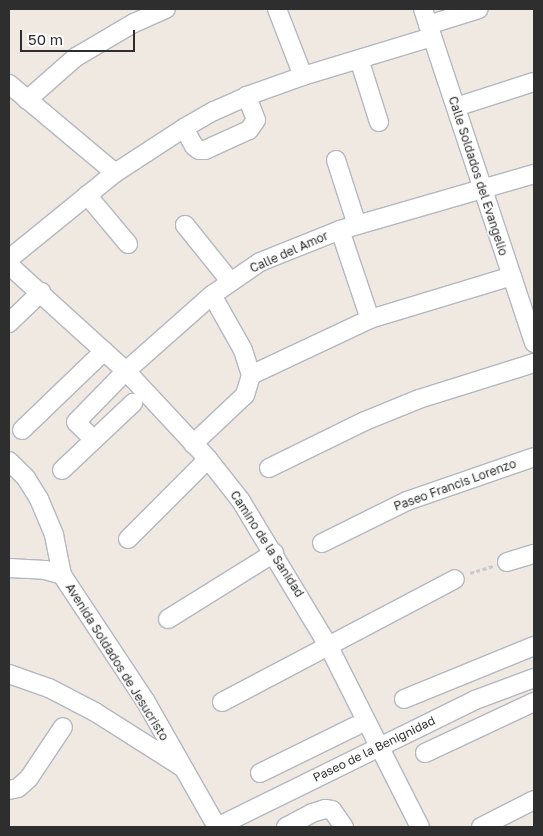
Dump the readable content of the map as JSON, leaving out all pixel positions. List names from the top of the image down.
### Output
{
  "streets": {
    "street": [
      "Calle Soldados del Evangelio",
      "Calle del Amor",
      "Paseo Francis Lorenzo",
      "Camino de la Sanidad",
      "Avenida Soldados de Jesucristo",
      "Paseo de la Benignidad"
    ]
  },
  "crossings": [
    ["Calle Soldados del Evangelio", "Calle del Amor"],
    ["Calle del Amor", "Camino de la Sanidad"],
    ["Camino de la Sanidad", "Paseo de la Benignidad"],
    ["Avenida Soldados de Jesucristo", "Paseo de la Benignidad"]
  ],
  "scale_bar": "50 m"
}
